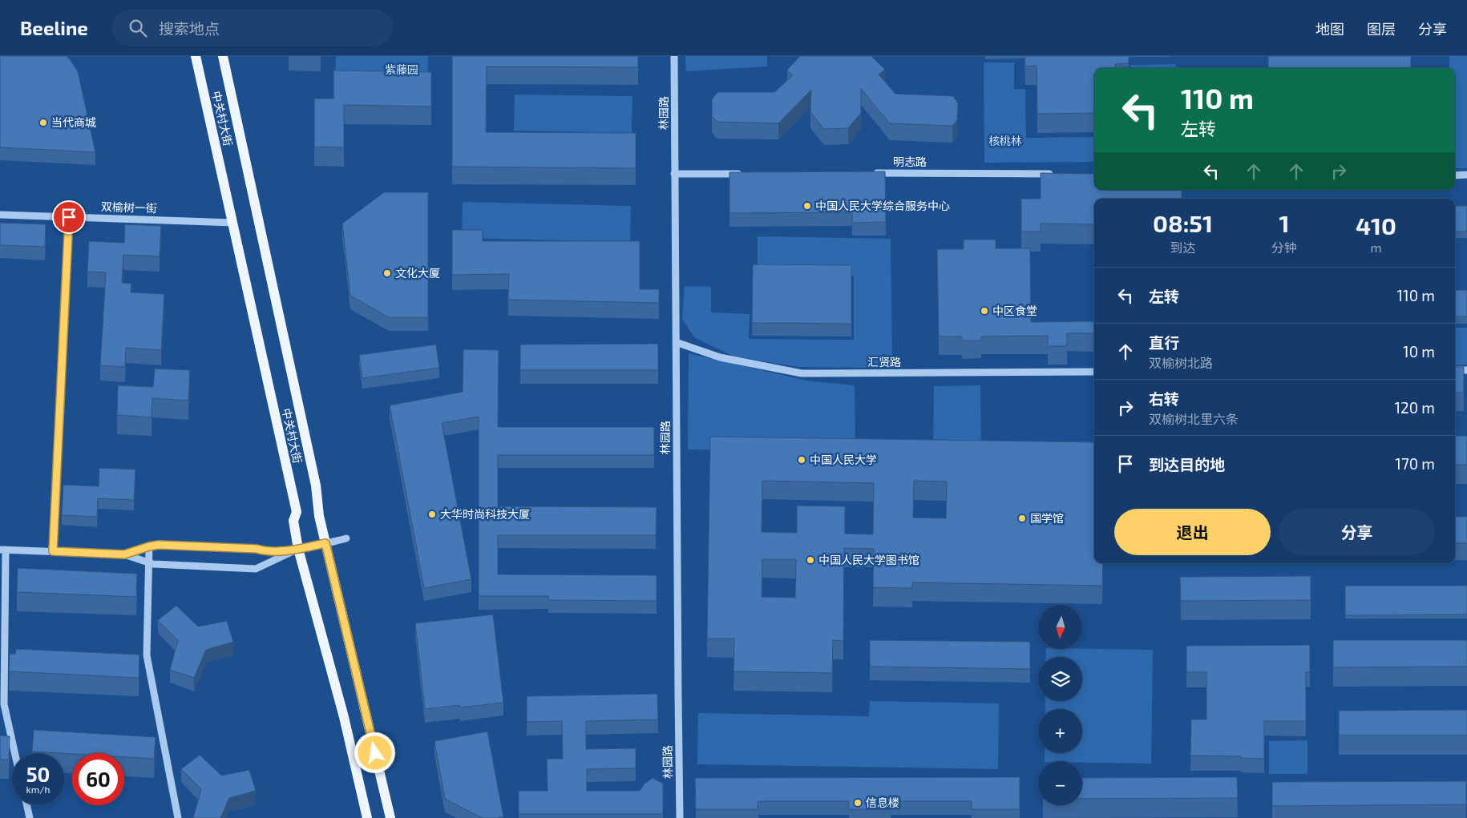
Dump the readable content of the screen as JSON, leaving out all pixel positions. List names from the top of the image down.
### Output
{
  "streets": {
    "main road": ["中关村大街"],
    "street": [
      "林园路",
      "明志路",
      "双榆树一街",
      "汇贤路"
    ]
  },
  "crossings": [
    ["林园路", "汇贤路"],
    ["中关村大街", "双榆树一街"]
  ],
  "parks": ["紫藤园", "核桃林"],
  "places": [
    "当代商城",
    "中国人民大学综合服务中心",
    "文化大厦",
    "中区食堂",
    "中国人民大学",
    "大华时尚科技大厦",
    "国学馆",
    "中国人民大学图书馆",
    "信息楼"
  ],
  "north": "bottom",
  "page": {
    "header": "Beeline",
    "search": "搜索地点",
    "nav": ["地图", "图层", "分享"],
    "turn": ["110 m", "左转"],
    "eta": [
      "08:51",
      "到达",
      "1",
      "分钟",
      "410",
      "m"
    ],
    "list": [
      {
        "name": "左转",
        "value": "110 m"
      },
      {
        "name": "直行",
        "note": "双榆树北路",
        "value": "10 m"
      },
      {
        "name": "右转",
        "note": "双榆树北里六条",
        "value": "120 m"
      },
      {
        "name": "到达目的地",
        "value": "170 m"
      }
    ],
    "buttons": ["退出", "分享"],
    "map_buttons": ["+", "−"],
    "speed": "50 km/h",
    "limit": "60"
  }
}
